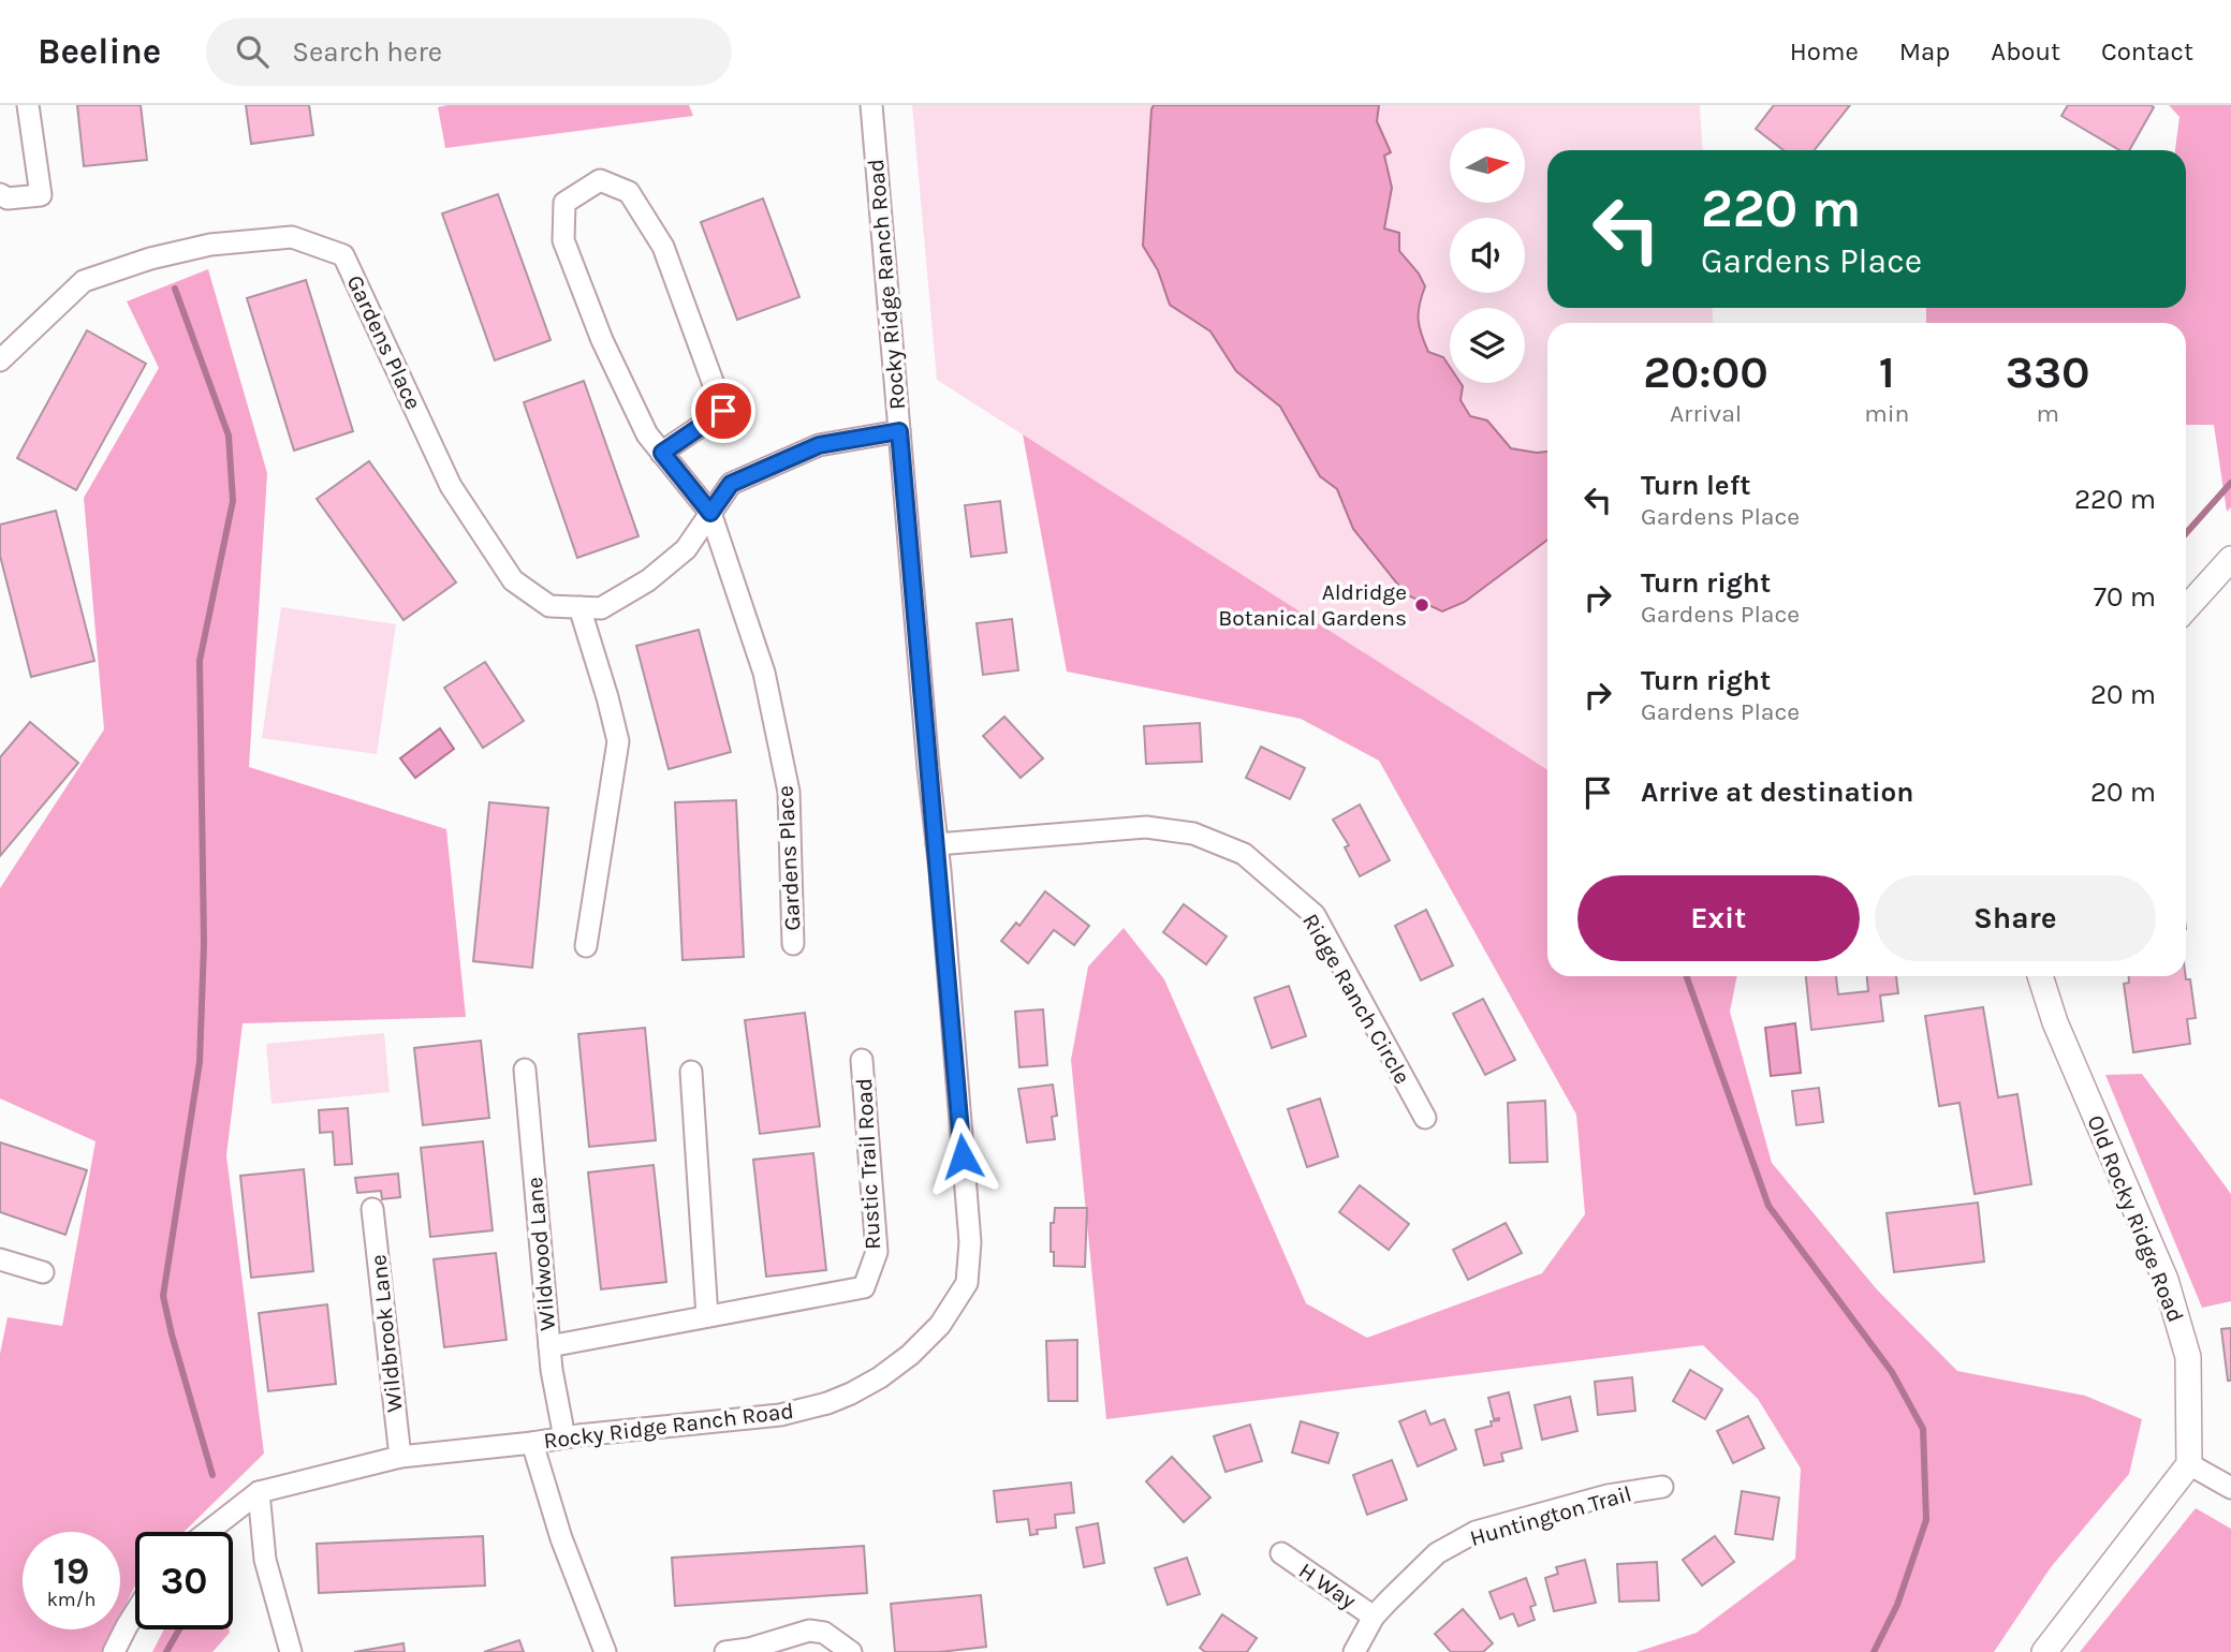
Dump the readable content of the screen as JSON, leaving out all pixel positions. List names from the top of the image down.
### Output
{
  "streets": {
    "street": [
      "Rocky Ridge Ranch Road",
      "Gardens Place",
      "Ridge Ranch Circle",
      "Rustic Trail Road",
      "Old Rocky Ridge Road",
      "Wildwood Lane",
      "Wildbrook Lane",
      "Huntington Trail",
      "H Way"
    ]
  },
  "crossings": [
    ["Rocky Ridge Ranch Road", "Gardens Place"],
    ["Rocky Ridge Ranch Road", "Ridge Ranch Circle"],
    ["Rocky Ridge Ranch Road", "Wildwood Lane"],
    ["Rustic Trail Road", "Wildwood Lane"],
    ["Huntington Trail", "H Way"]
  ],
  "places": ["Aldridge Botanical Gardens"],
  "north": "right",
  "page": {
    "header": "Beeline",
    "search": "Search here",
    "nav": [
      "Home",
      "Map",
      "About",
      "Contact"
    ],
    "turn": ["220 m", "Gardens Place"],
    "eta": [
      "20:00",
      "Arrival",
      "1",
      "min",
      "330",
      "m"
    ],
    "list": [
      {
        "name": "Turn left",
        "note": "Gardens Place",
        "value": "220 m"
      },
      {
        "name": "Turn right",
        "note": "Gardens Place",
        "value": "70 m"
      },
      {
        "name": "Turn right",
        "note": "Gardens Place",
        "value": "20 m"
      },
      {
        "name": "Arrive at destination",
        "value": "20 m"
      }
    ],
    "buttons": ["Exit", "Share"],
    "speed": "19 km/h",
    "limit": "30"
  }
}
